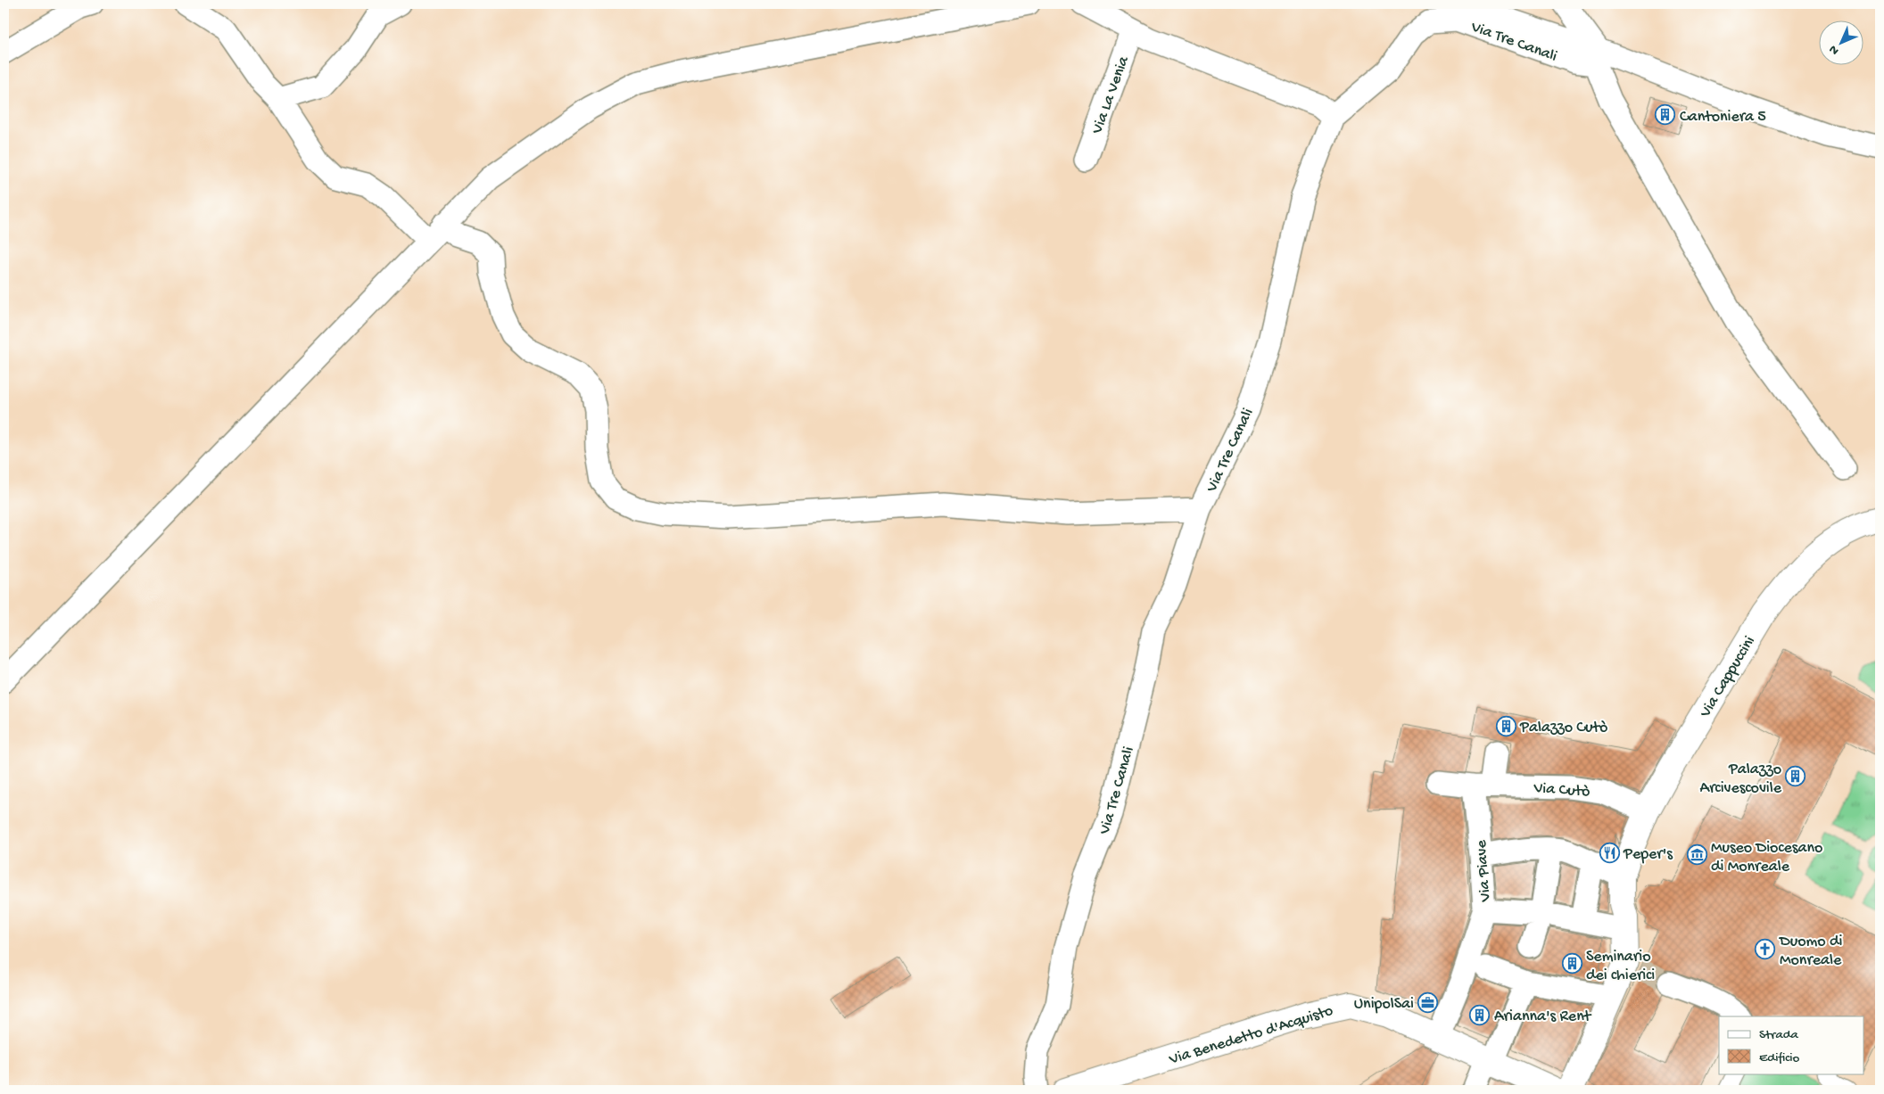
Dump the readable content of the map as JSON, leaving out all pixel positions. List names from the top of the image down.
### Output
{
  "streets": {
    "street": [
      "Via Tre Canali",
      "Via La Venia",
      "Via Cappuccini",
      "Via Cutò",
      "Via Piave",
      "Via Benedetto d'Acquisto"
    ]
  },
  "crossings": [
    ["Via Cappuccini", "Via Cutò"],
    ["Via Cutò", "Via Piave"],
    ["Via Piave", "Via Benedetto d'Acquisto"]
  ],
  "places": {
    "building": [
      "Cantoniera 5",
      "Palazzo Cutò",
      "Palazzo Arcivescovile",
      "Seminario dei chierici",
      "Arianna's Rent"
    ],
    "restaurant": ["Peper's"],
    "museum": ["Museo Diocesano di Monreale"],
    "church": ["Duomo di Monreale"],
    "office": ["UnipolSai"]
  },
  "legend": ["Strada", "Edificio"],
  "north": "bottom left"
}
